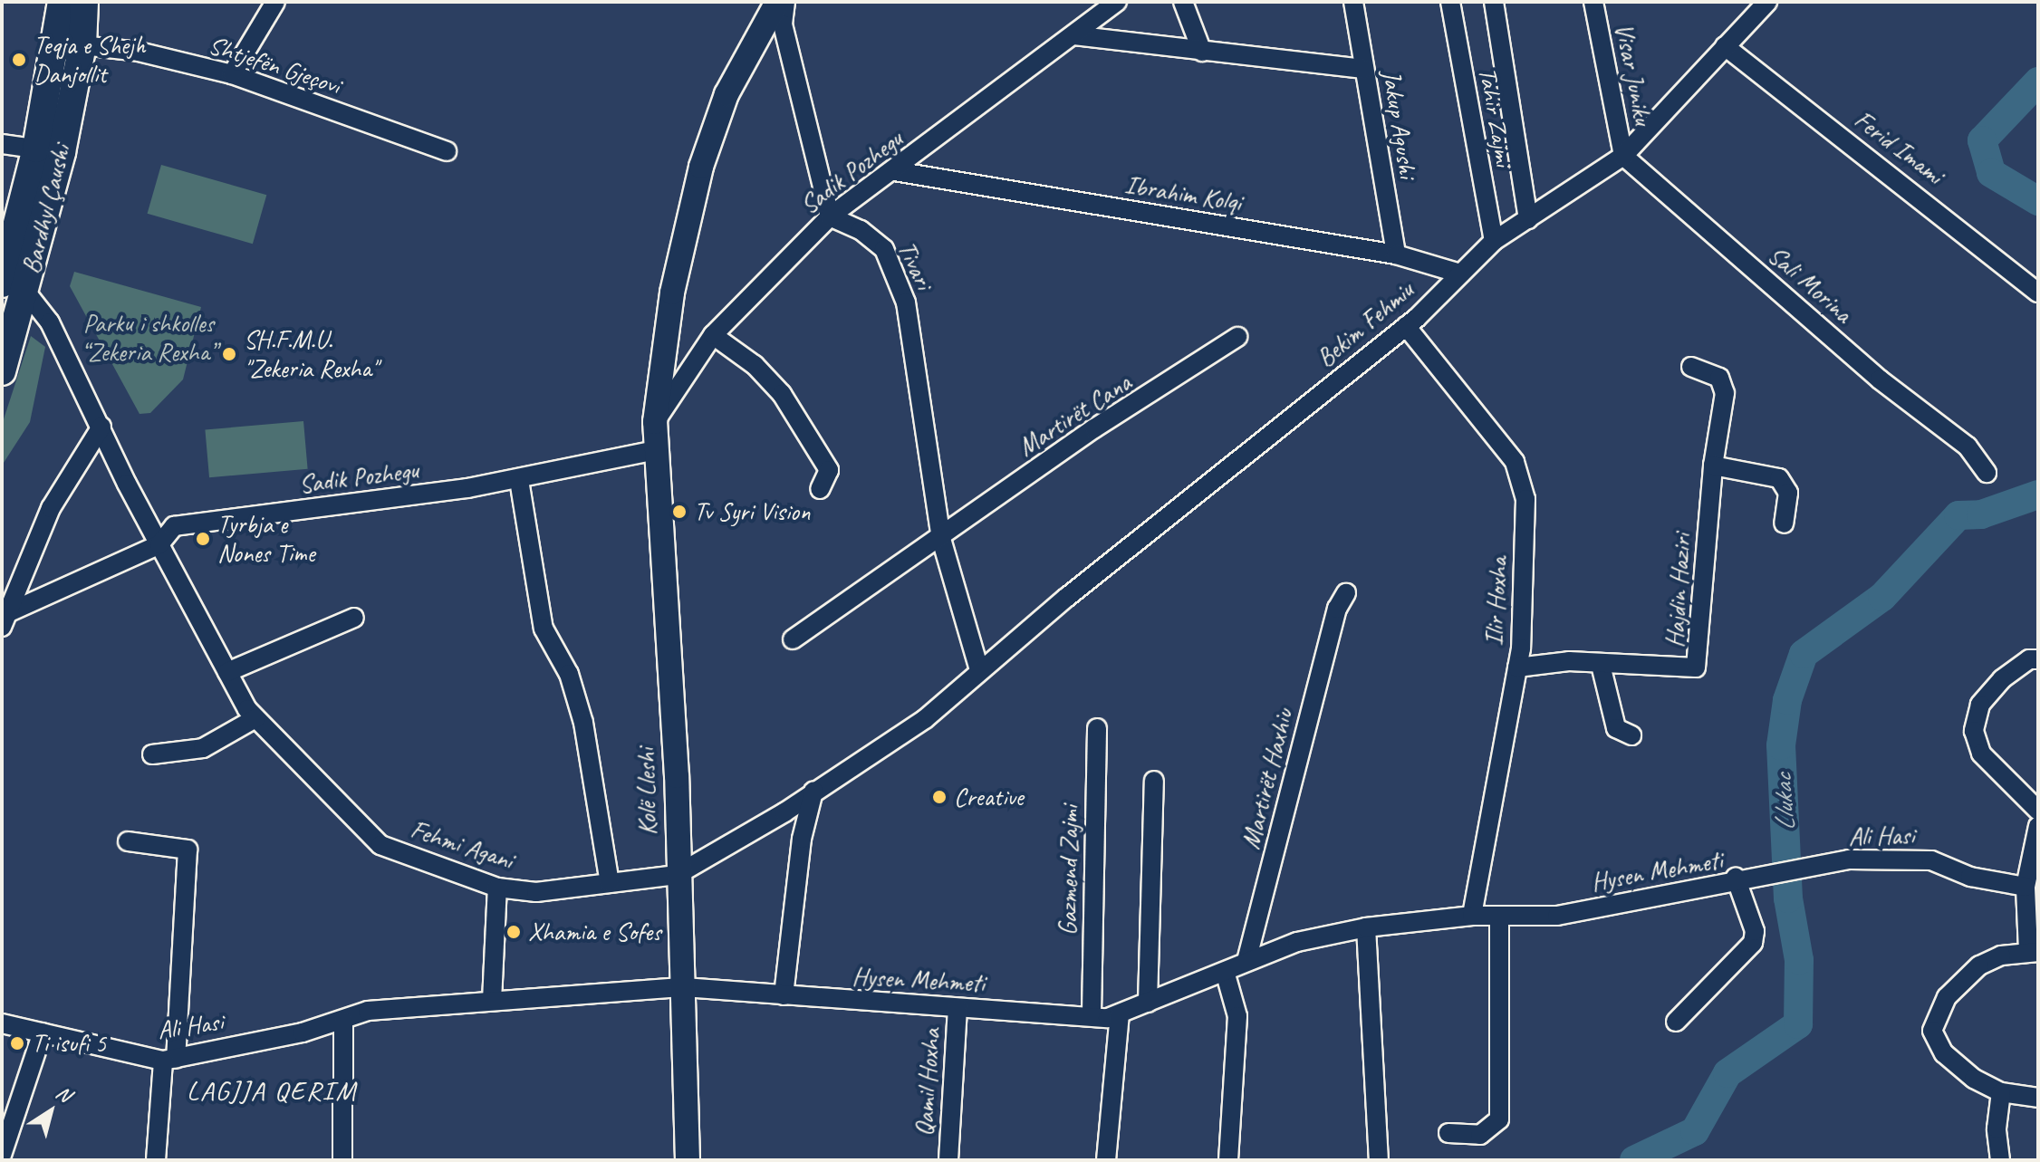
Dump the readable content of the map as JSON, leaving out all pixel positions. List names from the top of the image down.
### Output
{
  "streets": {
    "main road": ["Bardhyl Çaushi"],
    "street": [
      "Shtjefën Gjeçovi",
      "Visar Juniku",
      "Tahir Zajmi",
      "Jakup Agushi",
      "Ferid Imami",
      "Sadik Pozhegu",
      "Ibrahim Kolqi",
      "Tivari",
      "Sali Morina",
      "Bekim Fehmiu",
      "Martirët Cana",
      "Hajdin Haziri",
      "Ilir Hoxha",
      "Martirët Haxhiu",
      "Kolë Lleshi",
      "Ali Hasi",
      "Fehmi Agani",
      "Gazmend Zajmi",
      "Hysen Mehmeti",
      "Qamil Hoxha"
    ]
  },
  "crossings": [
    ["Shtjefën Gjeçovi", "Bardhyl Çaushi"],
    ["Visar Juniku", "Sali Morina"],
    ["Visar Juniku", "Bekim Fehmiu"],
    ["Tahir Zajmi", "Bekim Fehmiu"],
    ["Jakup Agushi", "Ibrahim Kolqi"],
    ["Ferid Imami", "Bekim Fehmiu"],
    ["Sadik Pozhegu", "Ibrahim Kolqi"],
    ["Sadik Pozhegu", "Tivari"],
    ["Sadik Pozhegu", "Kolë Lleshi"],
    ["Sadik Pozhegu", "Fehmi Agani"],
    ["Ibrahim Kolqi", "Bekim Fehmiu"],
    ["Bardhyl Çaushi", "Fehmi Agani"],
    ["Tivari", "Bekim Fehmiu"],
    ["Tivari", "Martirët Cana"],
    ["Tivari", "Fehmi Agani"],
    ["Sali Morina", "Bekim Fehmiu"],
    ["Bekim Fehmiu", "Ilir Hoxha"],
    ["Bekim Fehmiu", "Fehmi Agani"],
    ["Hajdin Haziri", "Ilir Hoxha"],
    ["Ilir Hoxha", "Hysen Mehmeti"],
    ["Martirët Haxhiu", "Hysen Mehmeti"],
    ["Kolë Lleshi", "Ali Hasi"],
    ["Kolë Lleshi", "Fehmi Agani"],
    ["Kolë Lleshi", "Hysen Mehmeti"],
    ["Ali Hasi", "Hysen Mehmeti"],
    ["Gazmend Zajmi", "Hysen Mehmeti"],
    ["Hysen Mehmeti", "Qamil Hoxha"]
  ],
  "districts": ["LAGJJA QERIM"],
  "water": ["Llukac"],
  "parks": ["Parku i shkolles “Zekeria Rexha”"],
  "places": [
    "Teqja e Shejh Danjollit",
    "SH.F.M.U. \"Zekeria Rexha\"",
    "Tv Syri Vision",
    "Tyrbja e Nones Time",
    "Creative",
    "Xhamia e Sofes",
    "Ti isufi 5"
  ],
  "north": "top right"
}
